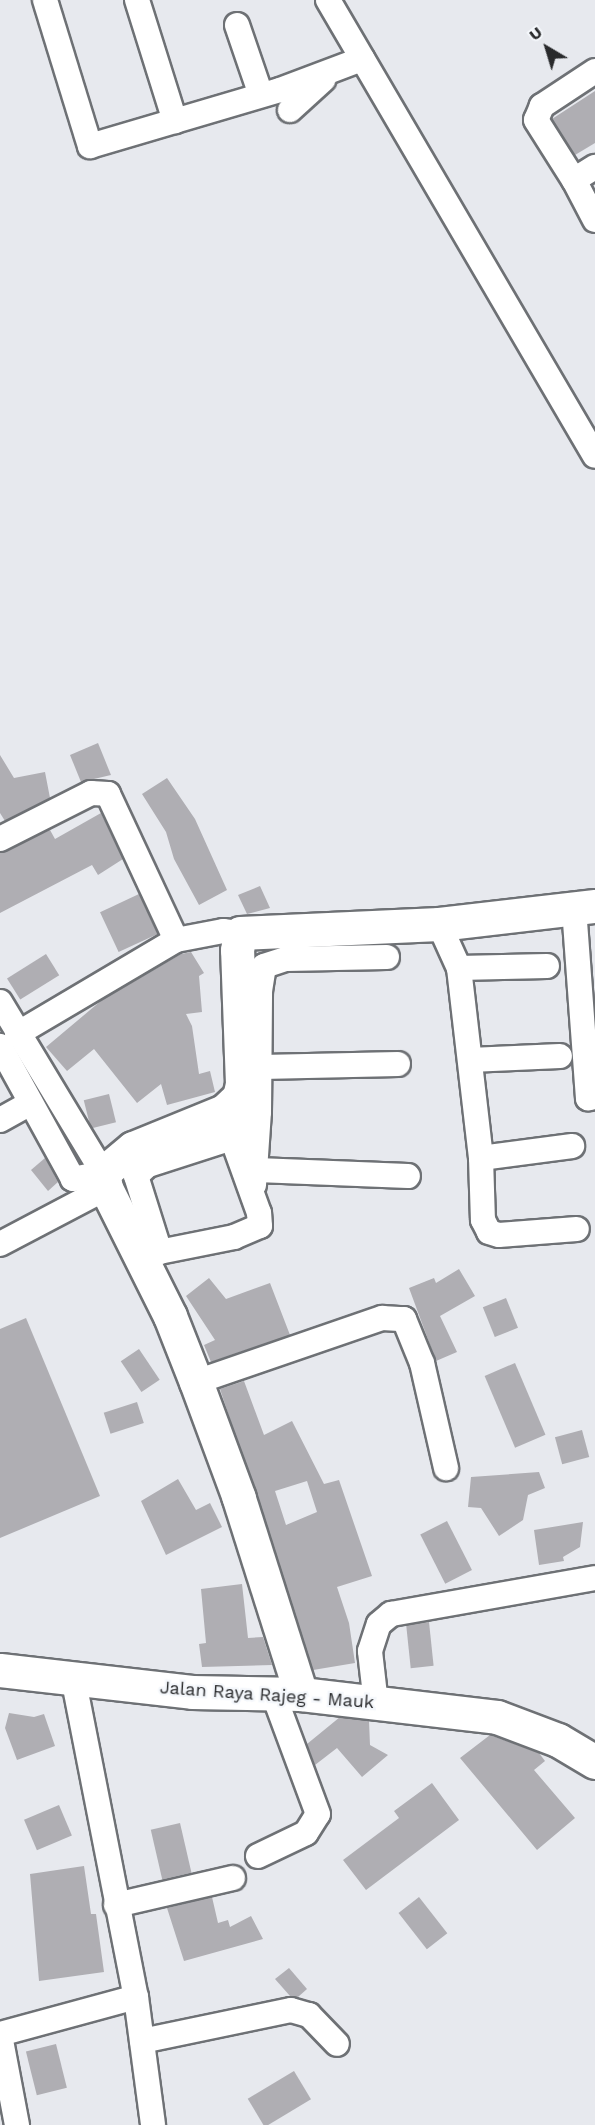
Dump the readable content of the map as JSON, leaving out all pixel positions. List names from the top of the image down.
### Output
{
  "streets": {
    "street": ["Jalan Raya Rajeg - Mauk"]
  },
  "north": "top left"
}
